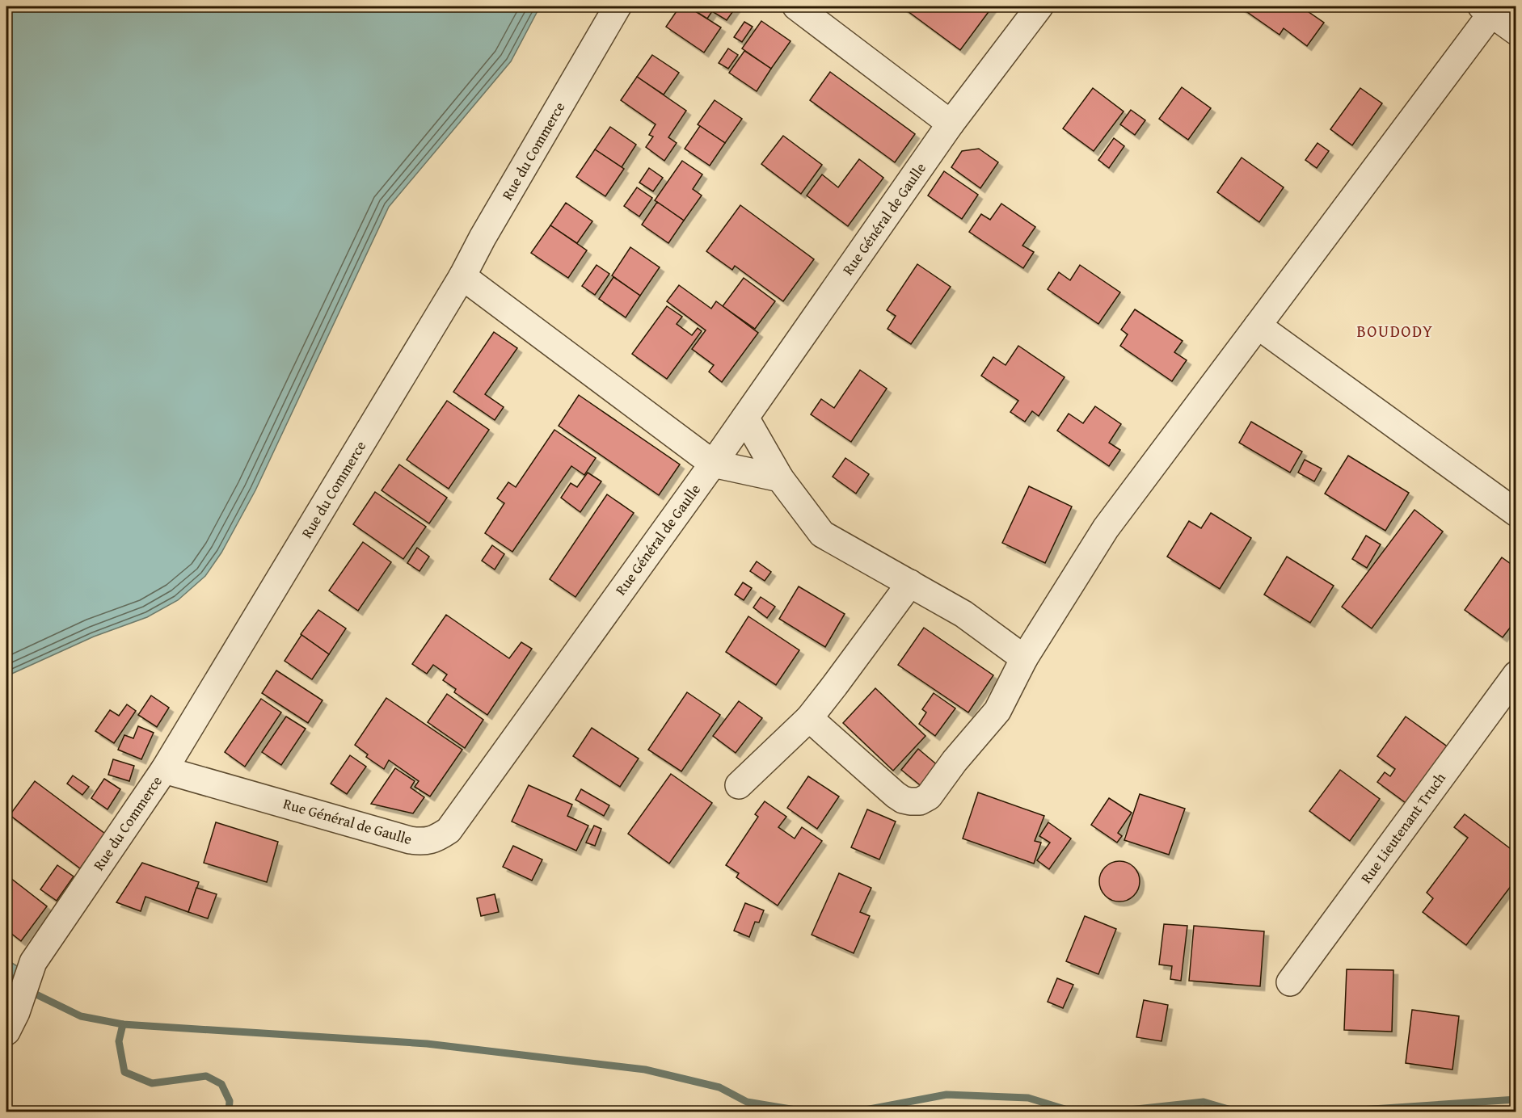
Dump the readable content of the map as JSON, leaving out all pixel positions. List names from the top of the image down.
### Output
{
  "streets": {
    "street": ["Rue du Commerce", "Rue Général de Gaulle", "Rue Lieutenant Truch"]
  },
  "crossings": [
    ["Rue du Commerce", "Rue Général de Gaulle"]
  ],
  "districts": ["BOUDODY"]
}
